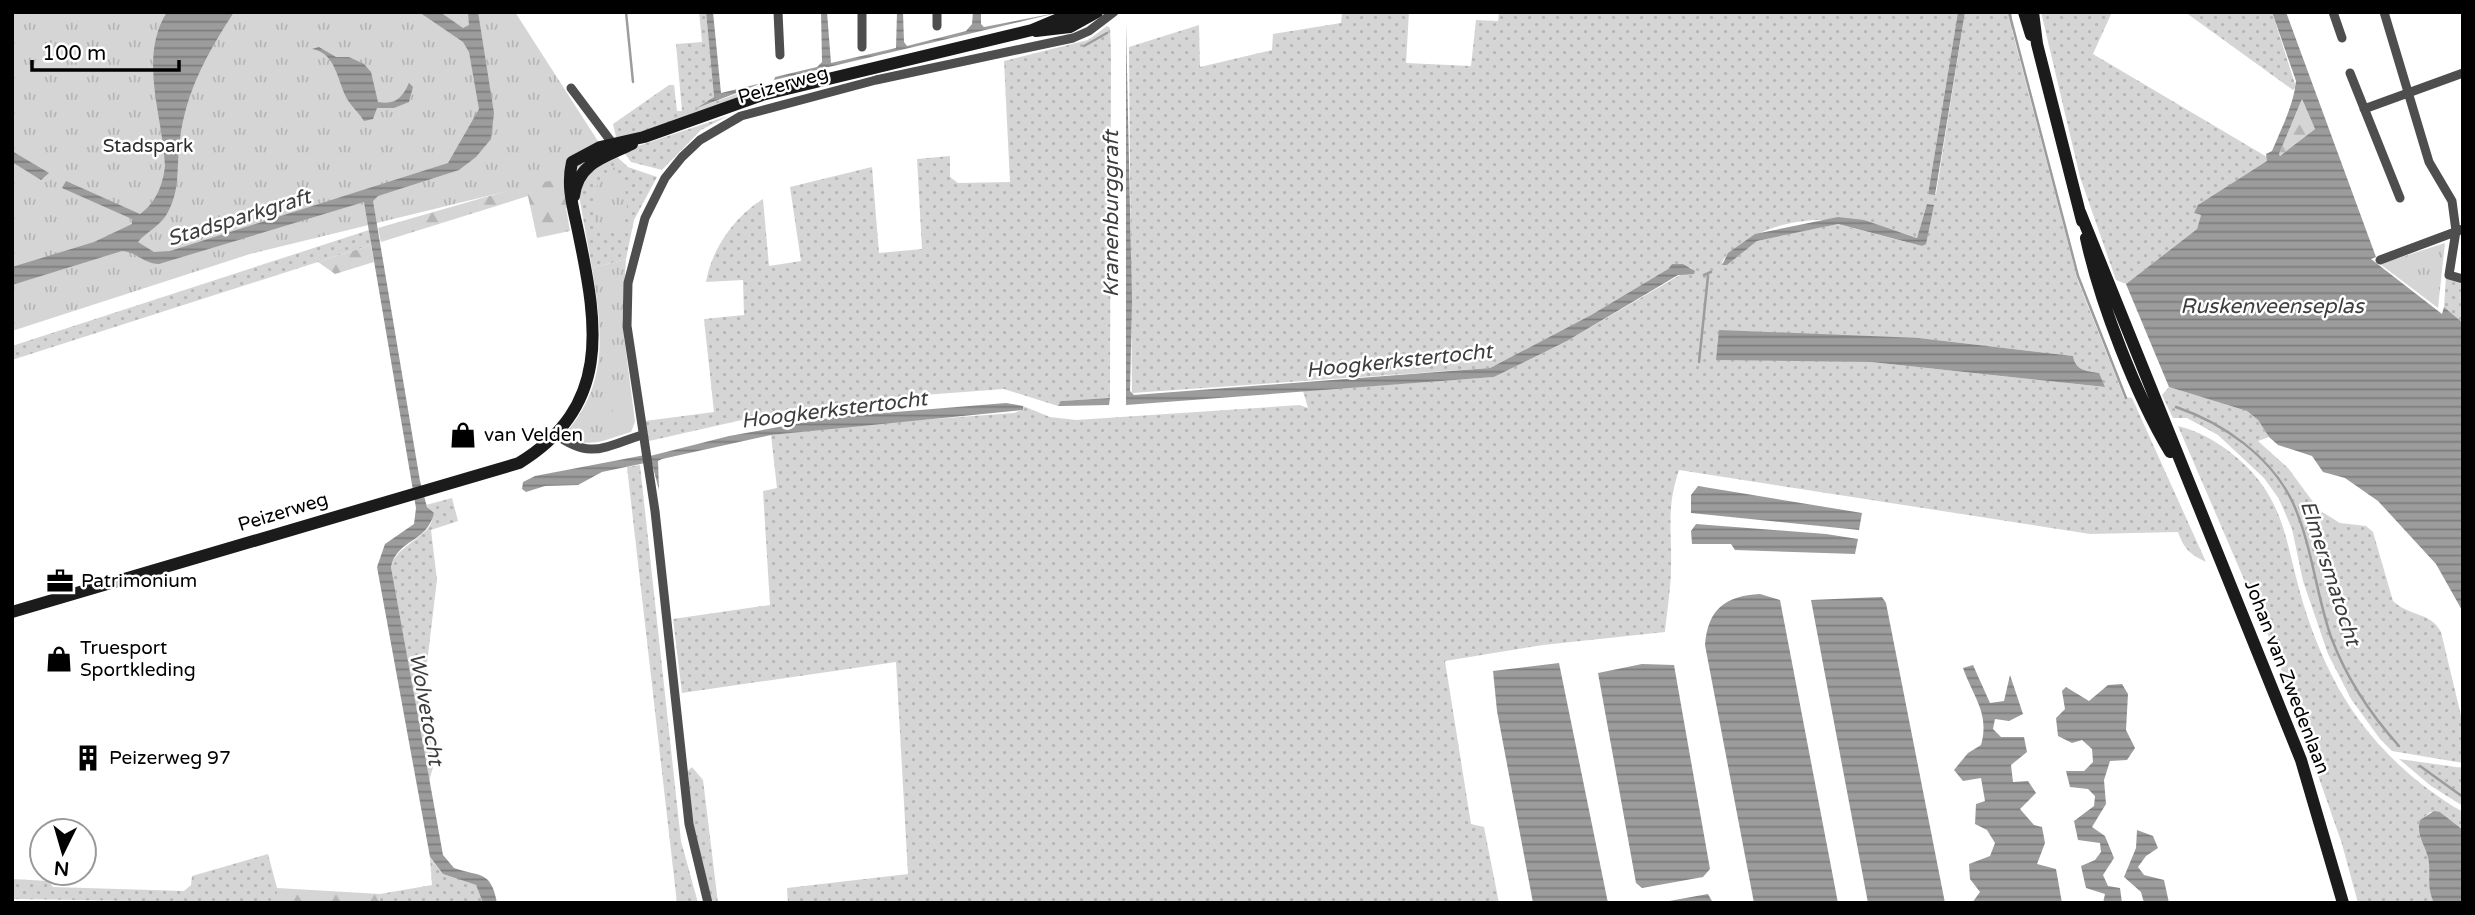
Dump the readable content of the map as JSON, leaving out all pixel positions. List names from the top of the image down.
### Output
{
  "streets": {
    "street": ["Peizerweg", "Johan van Zwedenlaan"]
  },
  "water": [
    "Kranenburggraft",
    "Stadsparkgraft",
    "Ruskenveenseplas",
    "Hoogkerkstertocht",
    "Elmersmatocht",
    "Wolvetocht"
  ],
  "parks": ["Stadspark"],
  "places": {
    "shop": ["van Velden", "Truesport Sportkleding"],
    "office": ["Patrimonium"],
    "building": ["Peizerweg 97"]
  },
  "scale_bar": "100 m",
  "north": "bottom"
}
